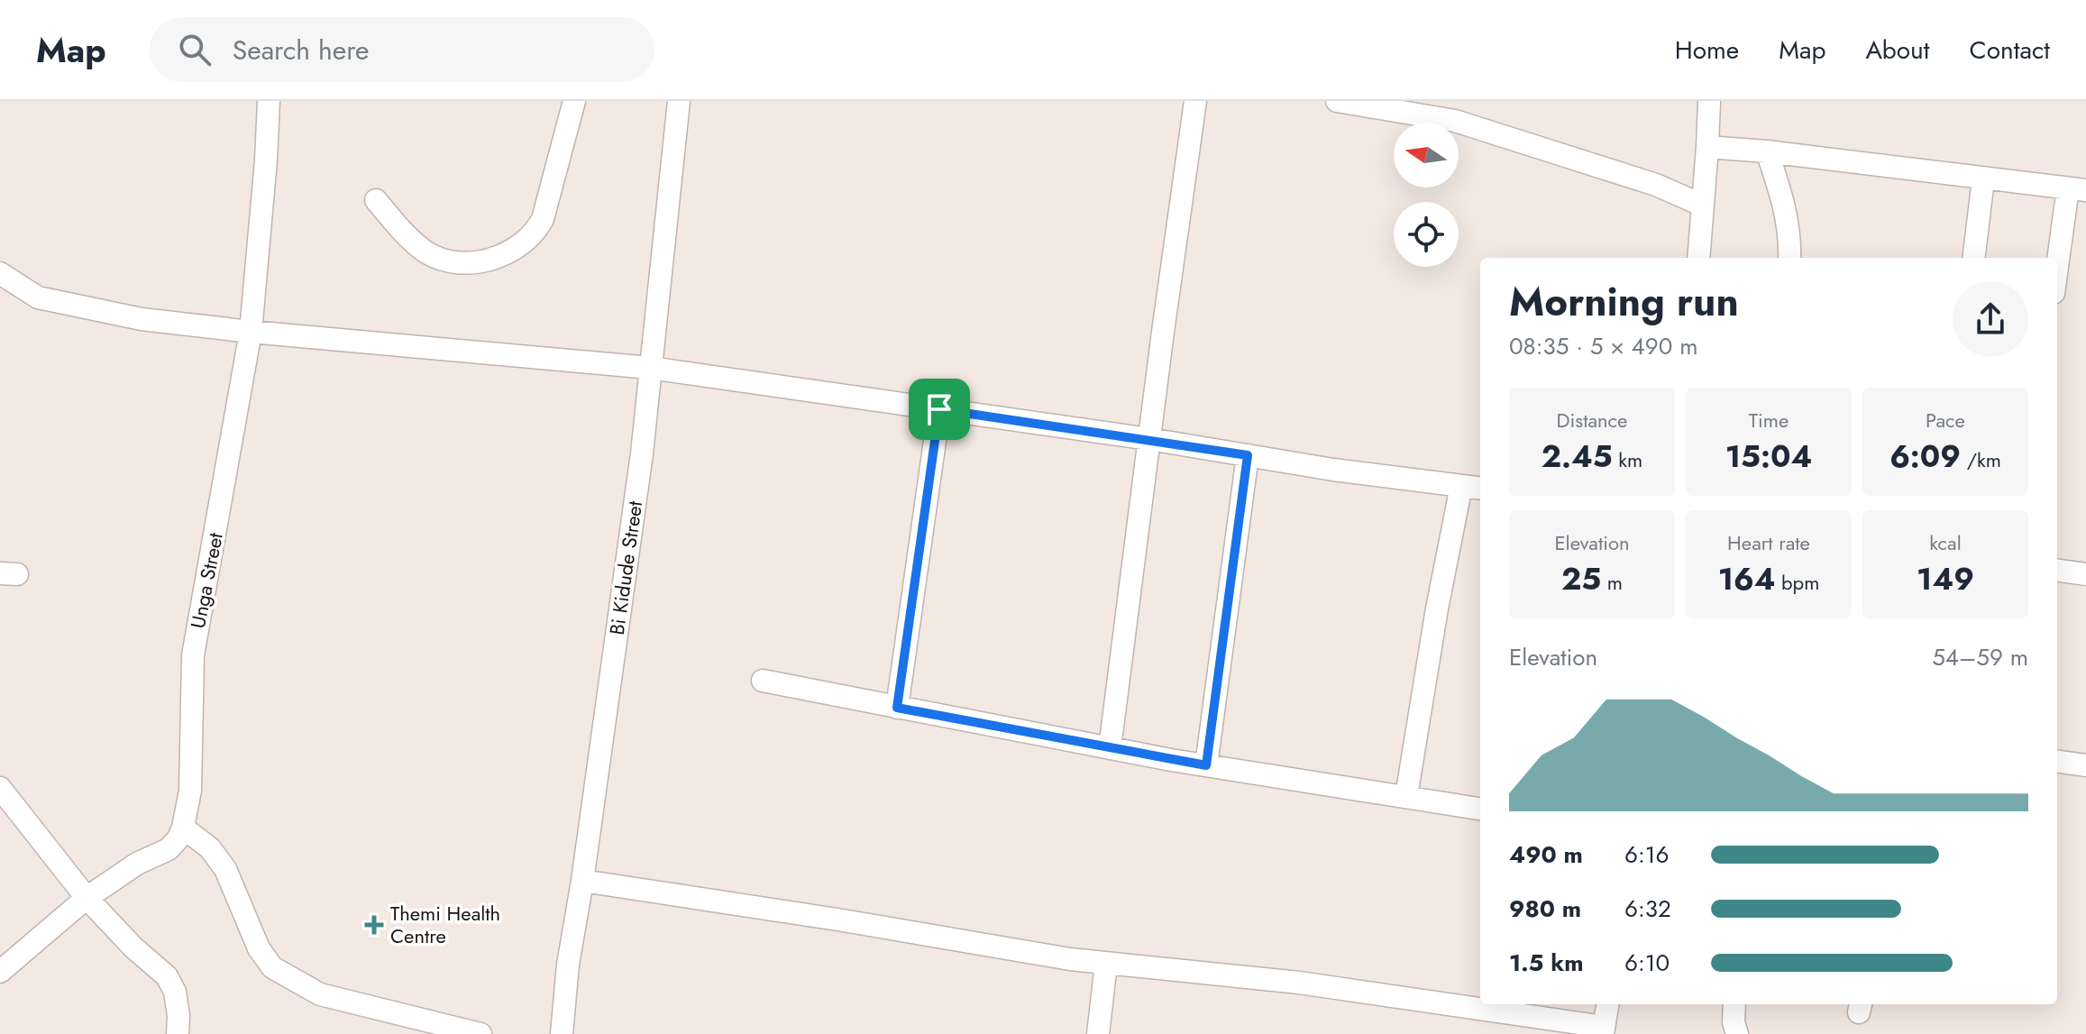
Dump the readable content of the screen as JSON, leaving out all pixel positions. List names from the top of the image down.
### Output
{
  "streets": {
    "street": ["Bi Kidude Street", "Unga Street"]
  },
  "places": {
    "health": ["Themi Health Centre"]
  },
  "north": "left",
  "page": {
    "header": "Map",
    "search": "Search here",
    "nav": [
      "Home",
      "Map",
      "About",
      "Contact"
    ],
    "heading": ["Morning run", "08:35 · 5 × 490 m"],
    "stats": [
      ["Distance", "2.45 km"],
      ["Time", "15:04"],
      ["Pace", "6:09 /km"],
      ["Elevation", "25 m"],
      ["Heart rate", "164 bpm"],
      ["kcal", "149"]
    ],
    "chart": ["Elevation", "54–59 m"],
    "list": [
      {
        "name": "490 m",
        "note": "6:16"
      },
      {
        "name": "980 m",
        "note": "6:32"
      },
      {
        "name": "1.5 km",
        "note": "6:10"
      }
    ]
  }
}
